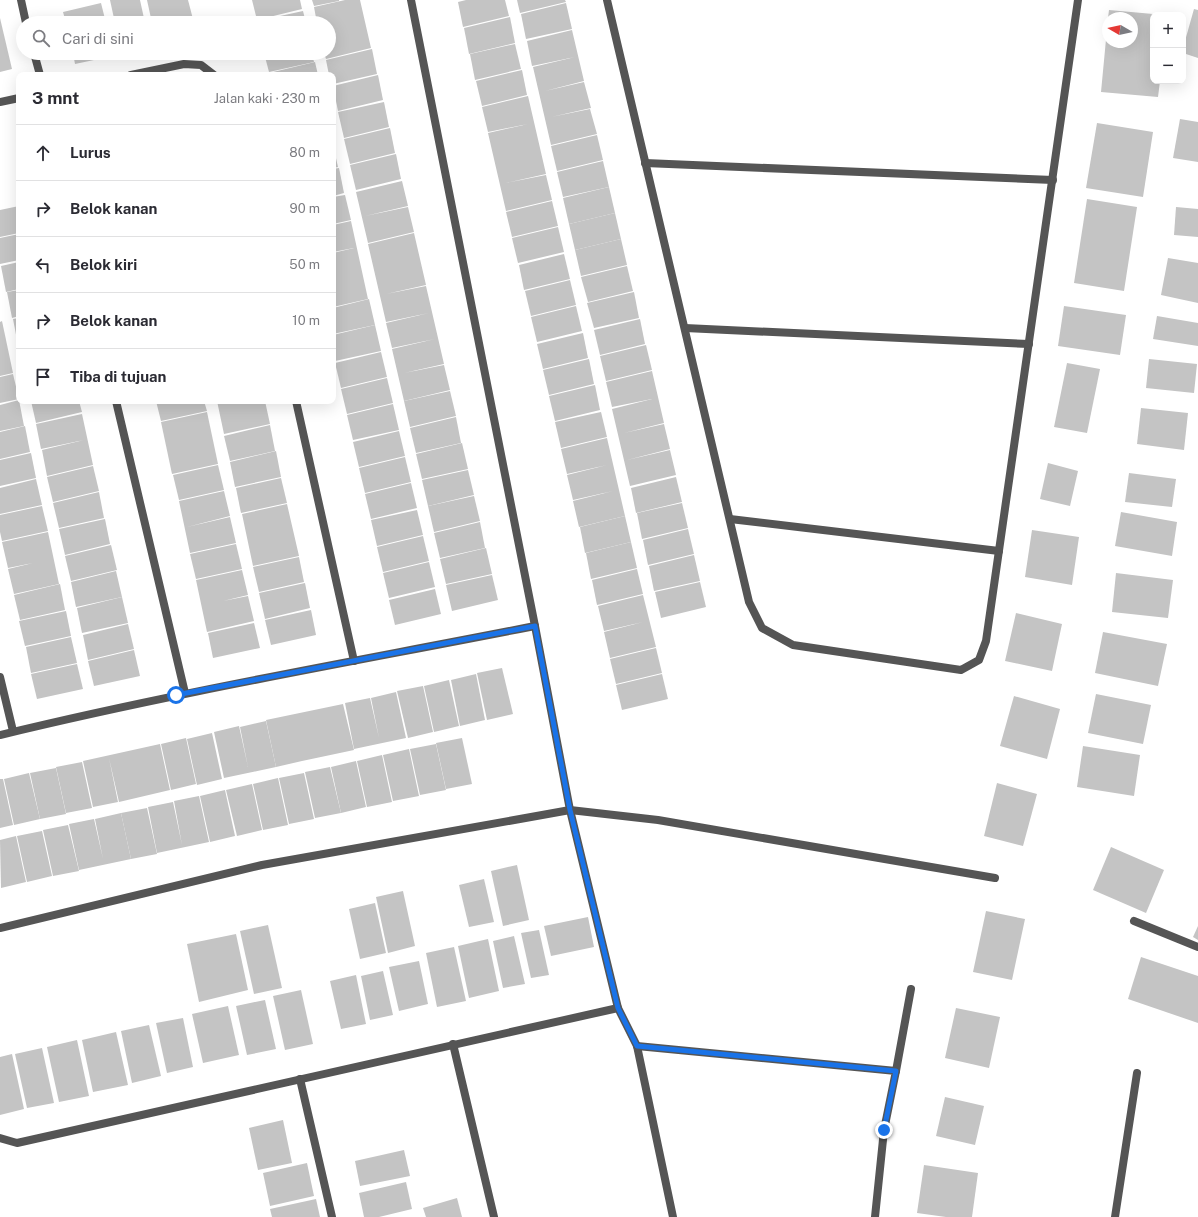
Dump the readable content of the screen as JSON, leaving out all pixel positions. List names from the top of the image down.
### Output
{
  "north": "left",
  "page": {
    "map_buttons": ["+", "−"],
    "search": "Cari di sini",
    "heading": ["3 mnt", "Jalan kaki · 230 m"],
    "list": [
      ["Lurus", "80 m"],
      ["Belok kanan", "90 m"],
      ["Belok kiri", "50 m"],
      ["Belok kanan", "10 m"],
      "Tiba di tujuan"
    ]
  }
}
